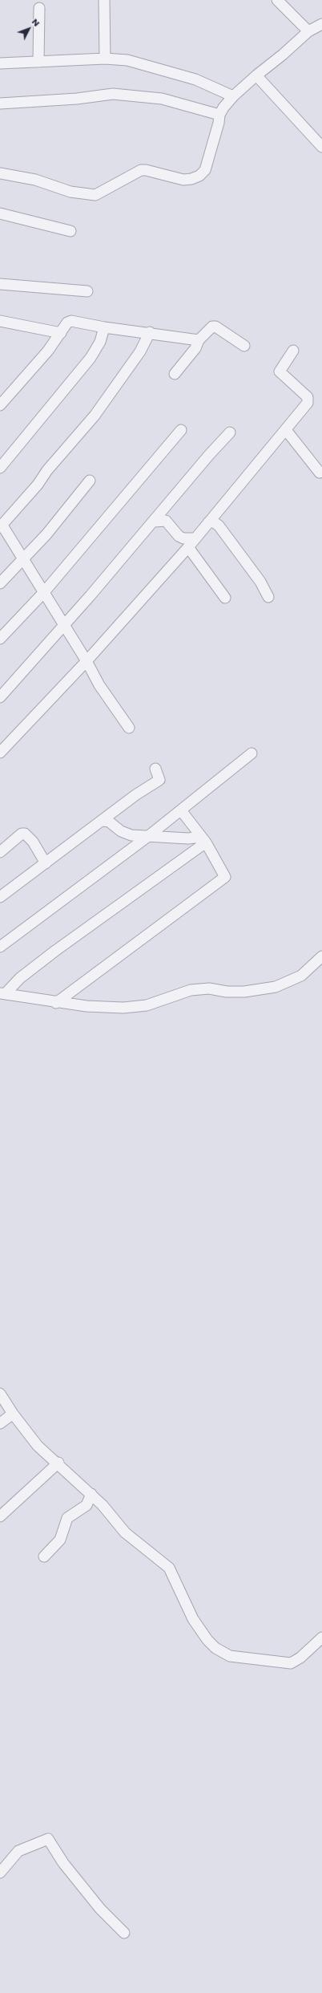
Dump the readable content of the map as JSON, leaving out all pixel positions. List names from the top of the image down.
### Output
{
  "north": "top right"
}
